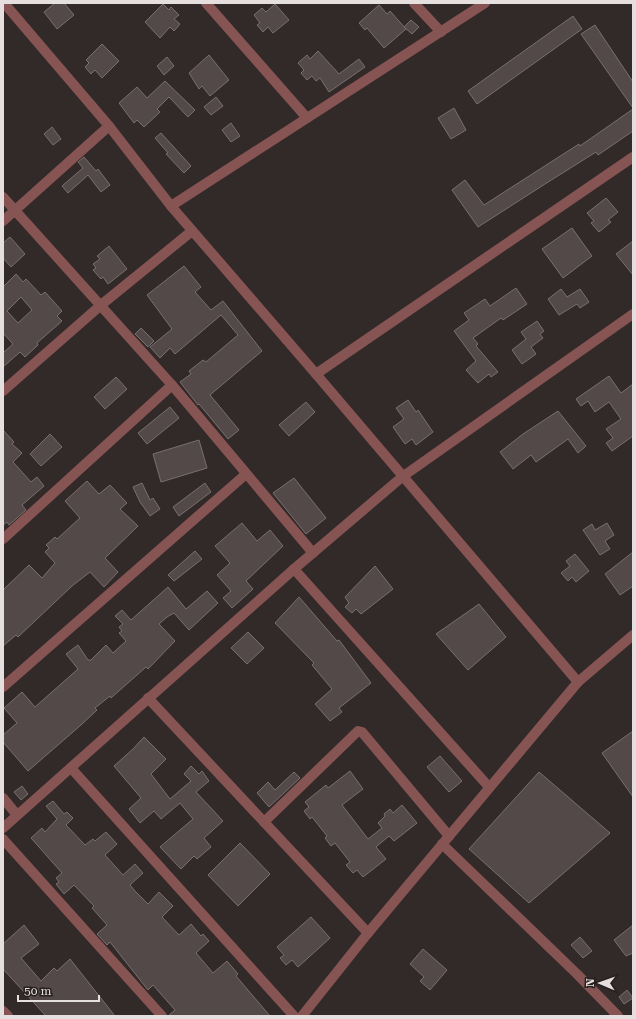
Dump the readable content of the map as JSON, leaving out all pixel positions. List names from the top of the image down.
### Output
{
  "scale_bar": "50 m",
  "north": "left"
}
